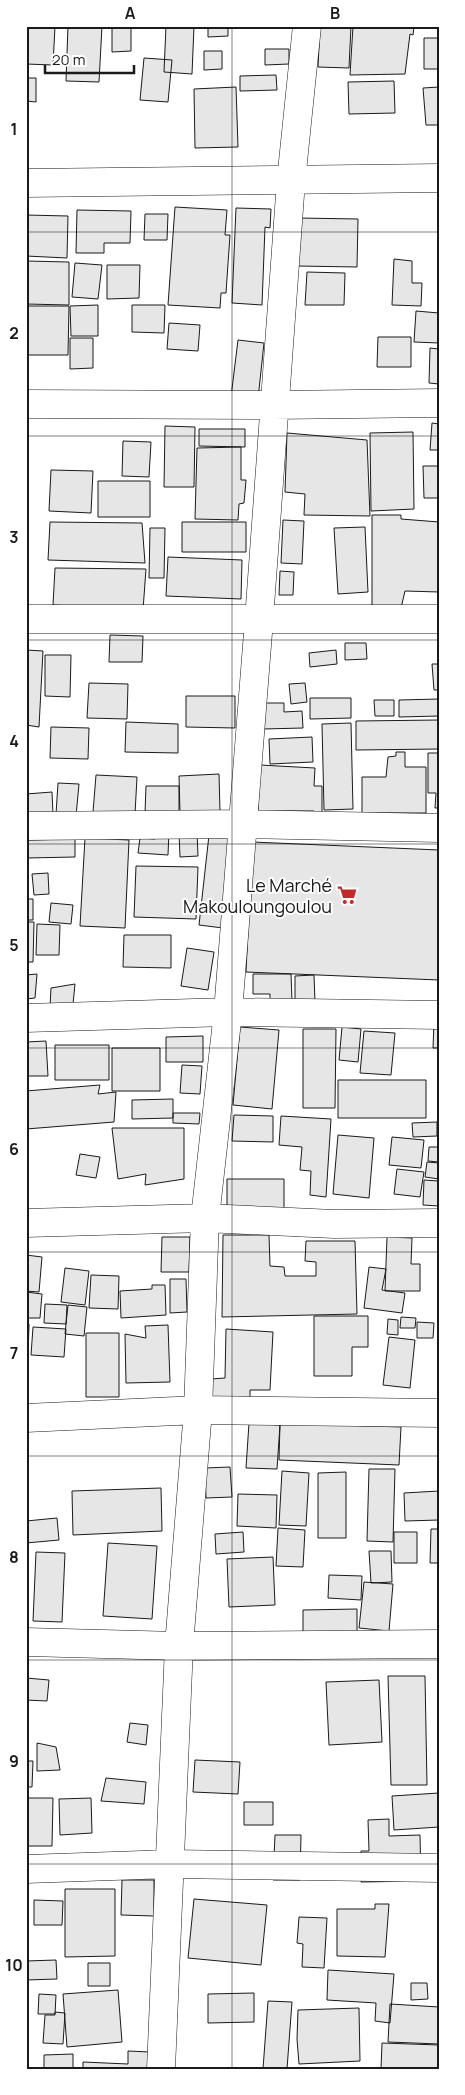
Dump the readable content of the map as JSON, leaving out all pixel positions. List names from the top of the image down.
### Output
{
  "places": {
    "supermarket": ["Le Marché Makouloungoulou"]
  },
  "scale_bar": "20 m",
  "grid": {
    "columns": ["A", "B"],
    "rows": [
      "1",
      "2",
      "3",
      "4",
      "5",
      "6",
      "7",
      "8",
      "9",
      "10"
    ]
  }
}
